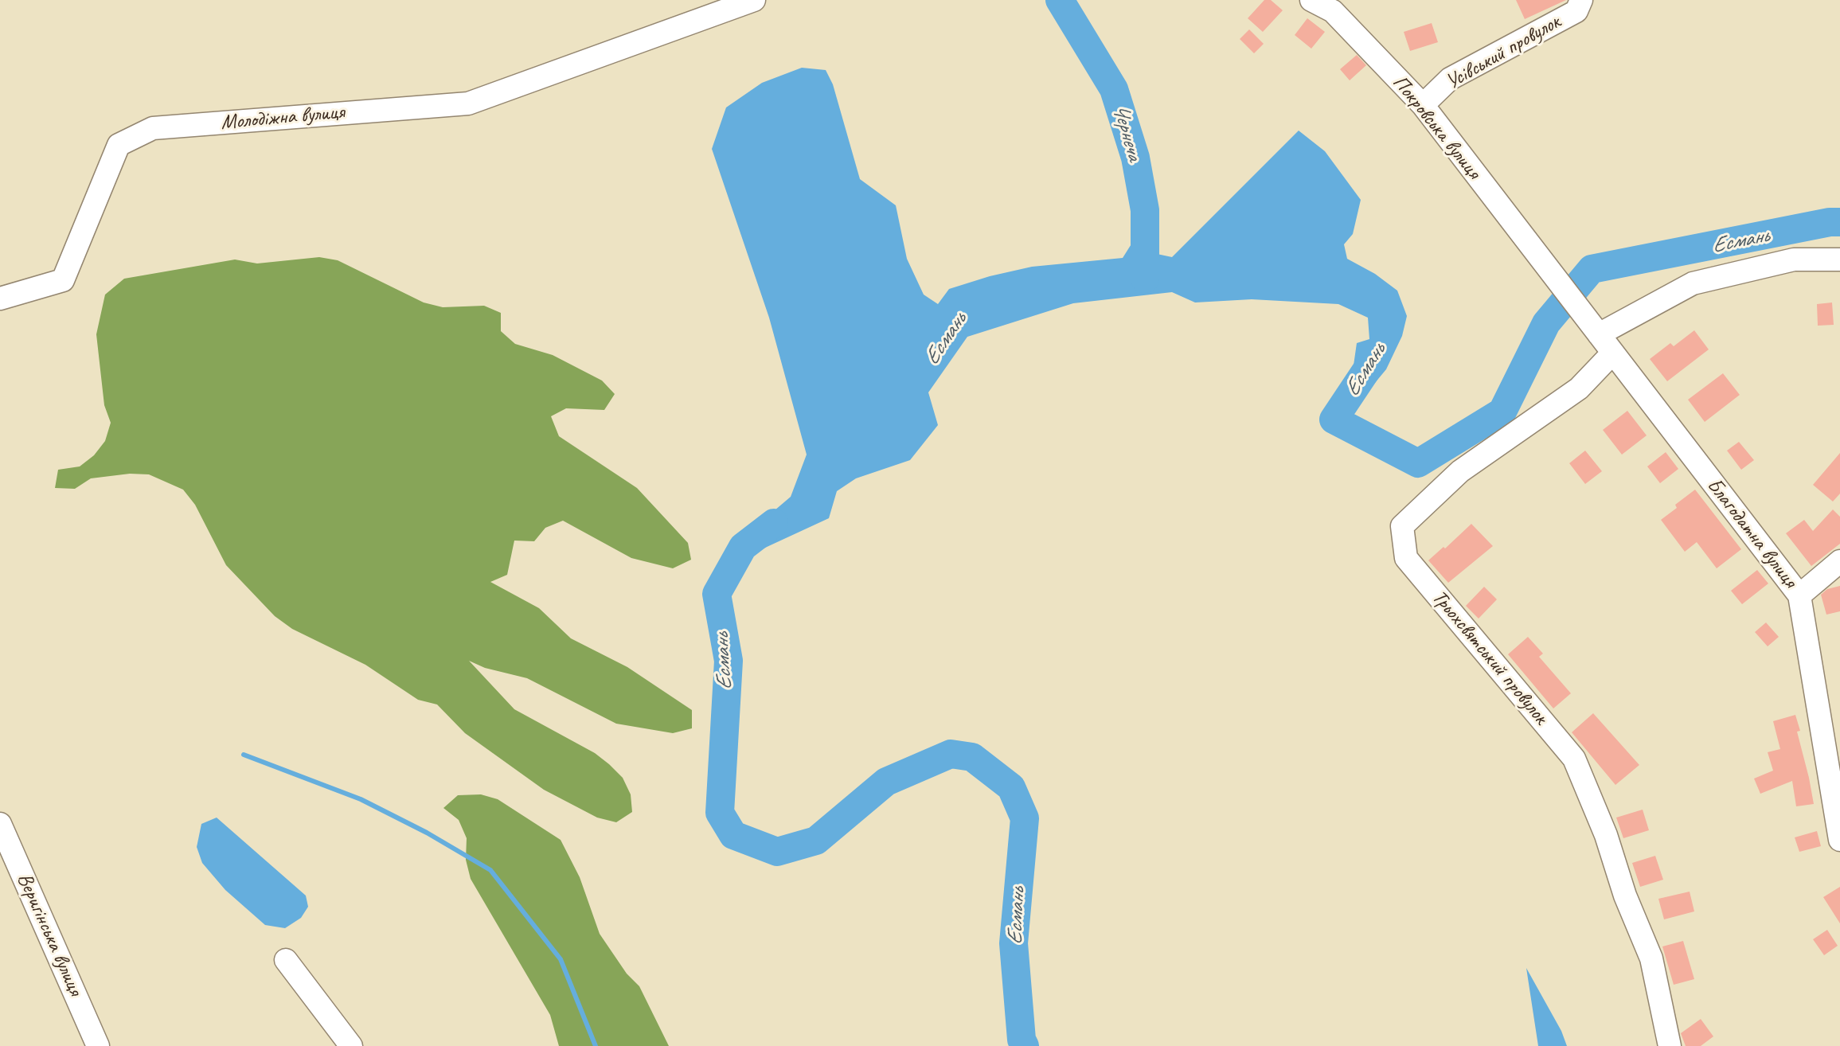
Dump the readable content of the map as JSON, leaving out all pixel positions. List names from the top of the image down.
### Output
{
  "streets": {
    "street": [
      "Усівський провулок",
      "Молодіжна вулиця",
      "Покровська вулиця",
      "Благодатна вулиця",
      "Трьохсвятський провулок",
      "Веригінська вулиця"
    ]
  },
  "crossings": [
    ["Усівський провулок", "Покровська вулиця"],
    ["Покровська вулиця", "Благодатна вулиця"],
    ["Благодатна вулиця", "Трьохсвятський провулок"]
  ],
  "water": ["Чернеча", "Есмань"]
}
